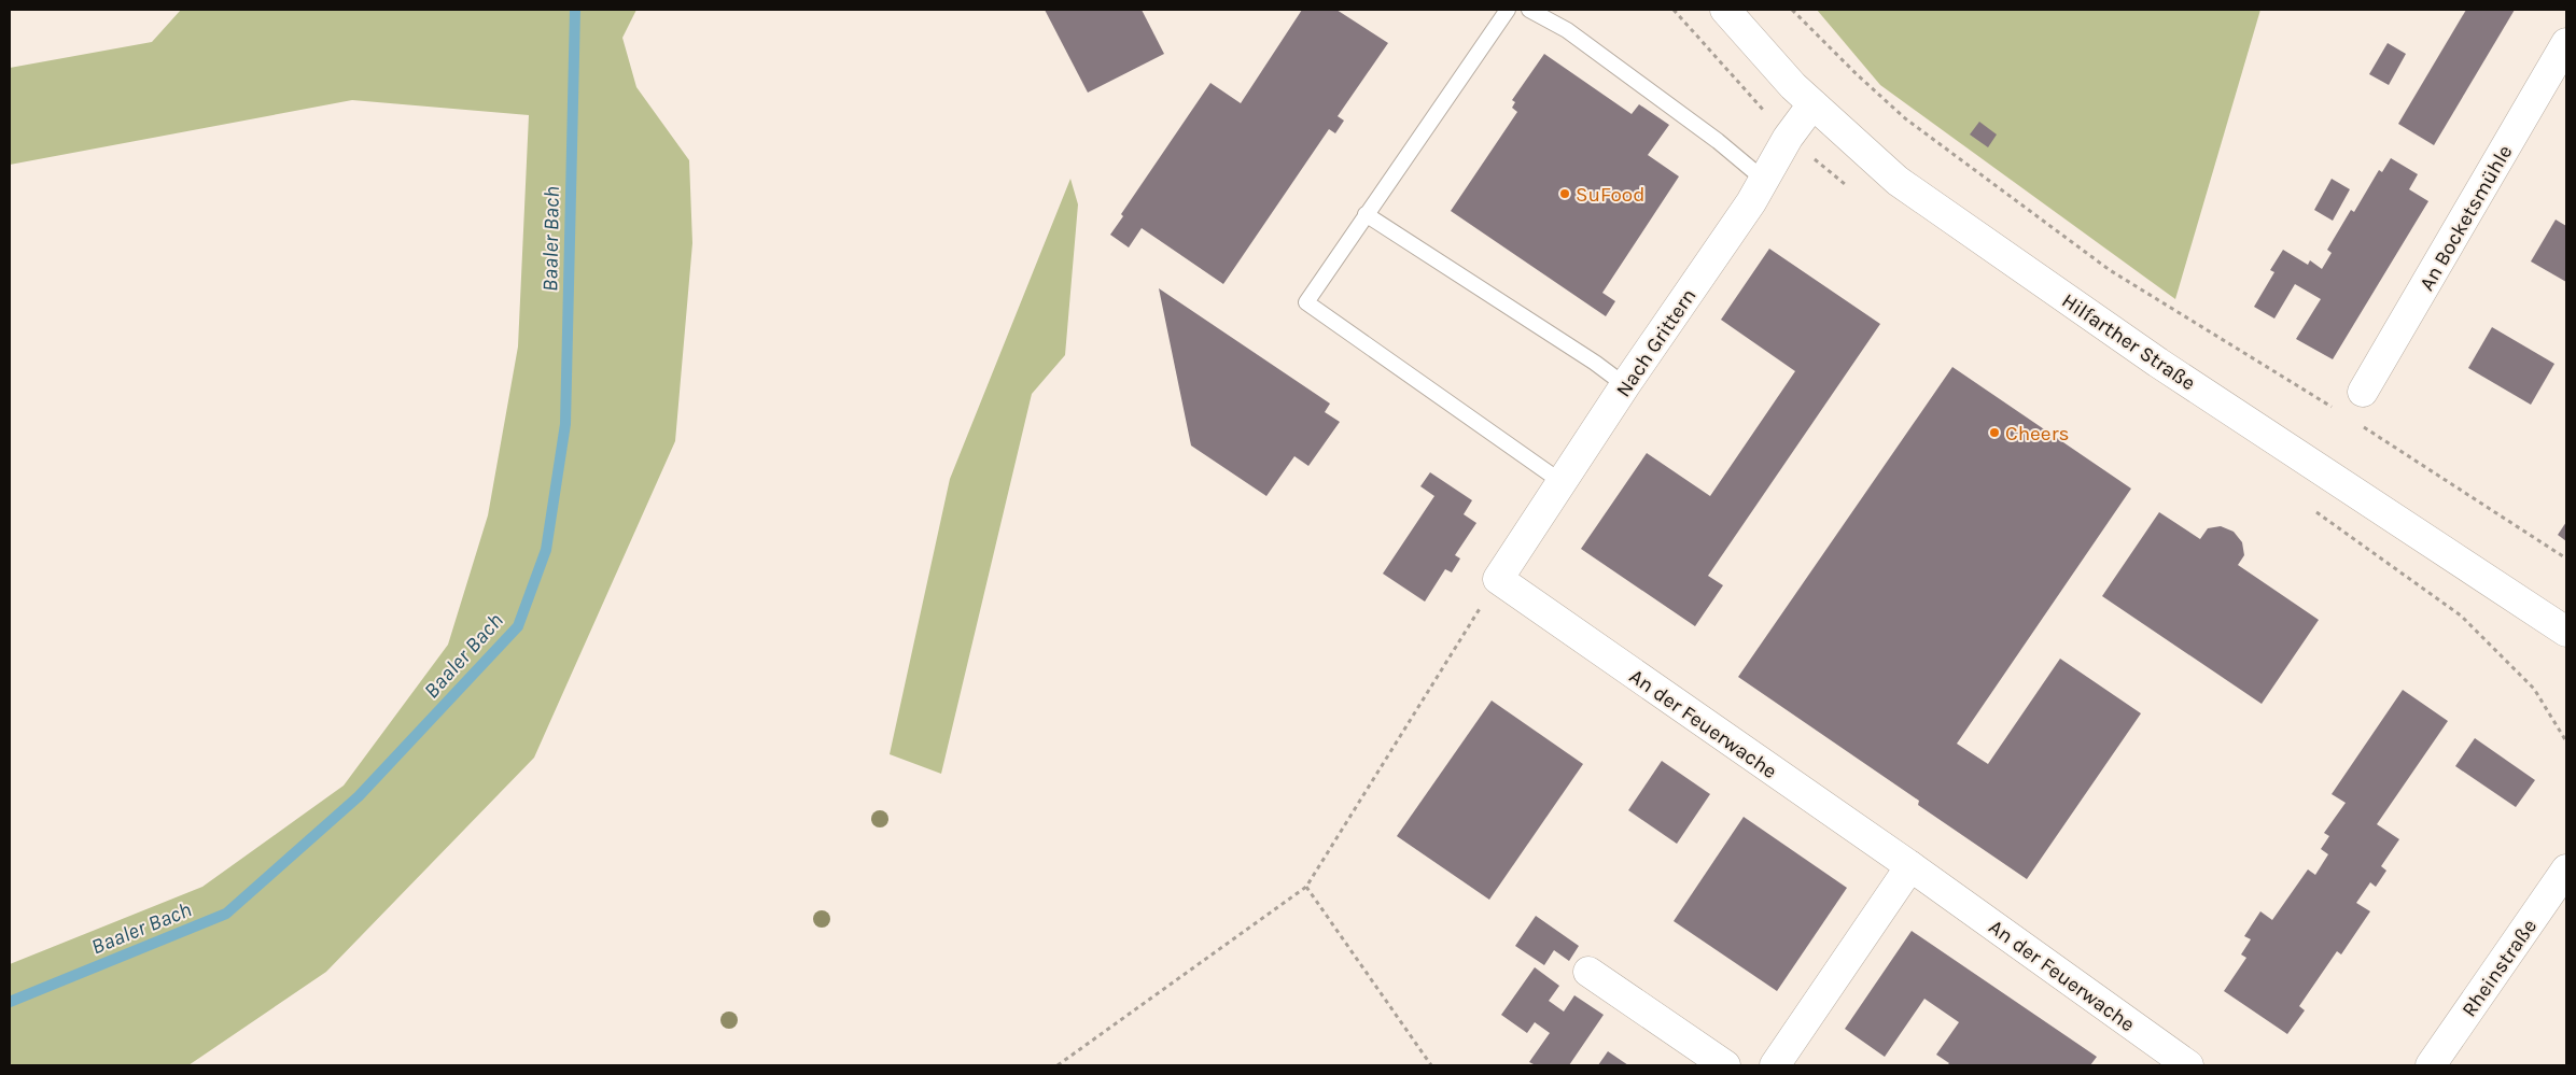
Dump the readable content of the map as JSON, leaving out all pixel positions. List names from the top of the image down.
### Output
{
  "streets": {
    "street": [
      "An Bocketsmühle",
      "Hilfarther Straße",
      "Nach Grittern",
      "An der Feuerwache",
      "Rheinstraße"
    ]
  },
  "crossings": [
    ["Hilfarther Straße", "Nach Grittern"],
    ["Nach Grittern", "An der Feuerwache"]
  ],
  "water": ["Baaler Bach"],
  "places": ["SuFood", "Cheers"]
}
